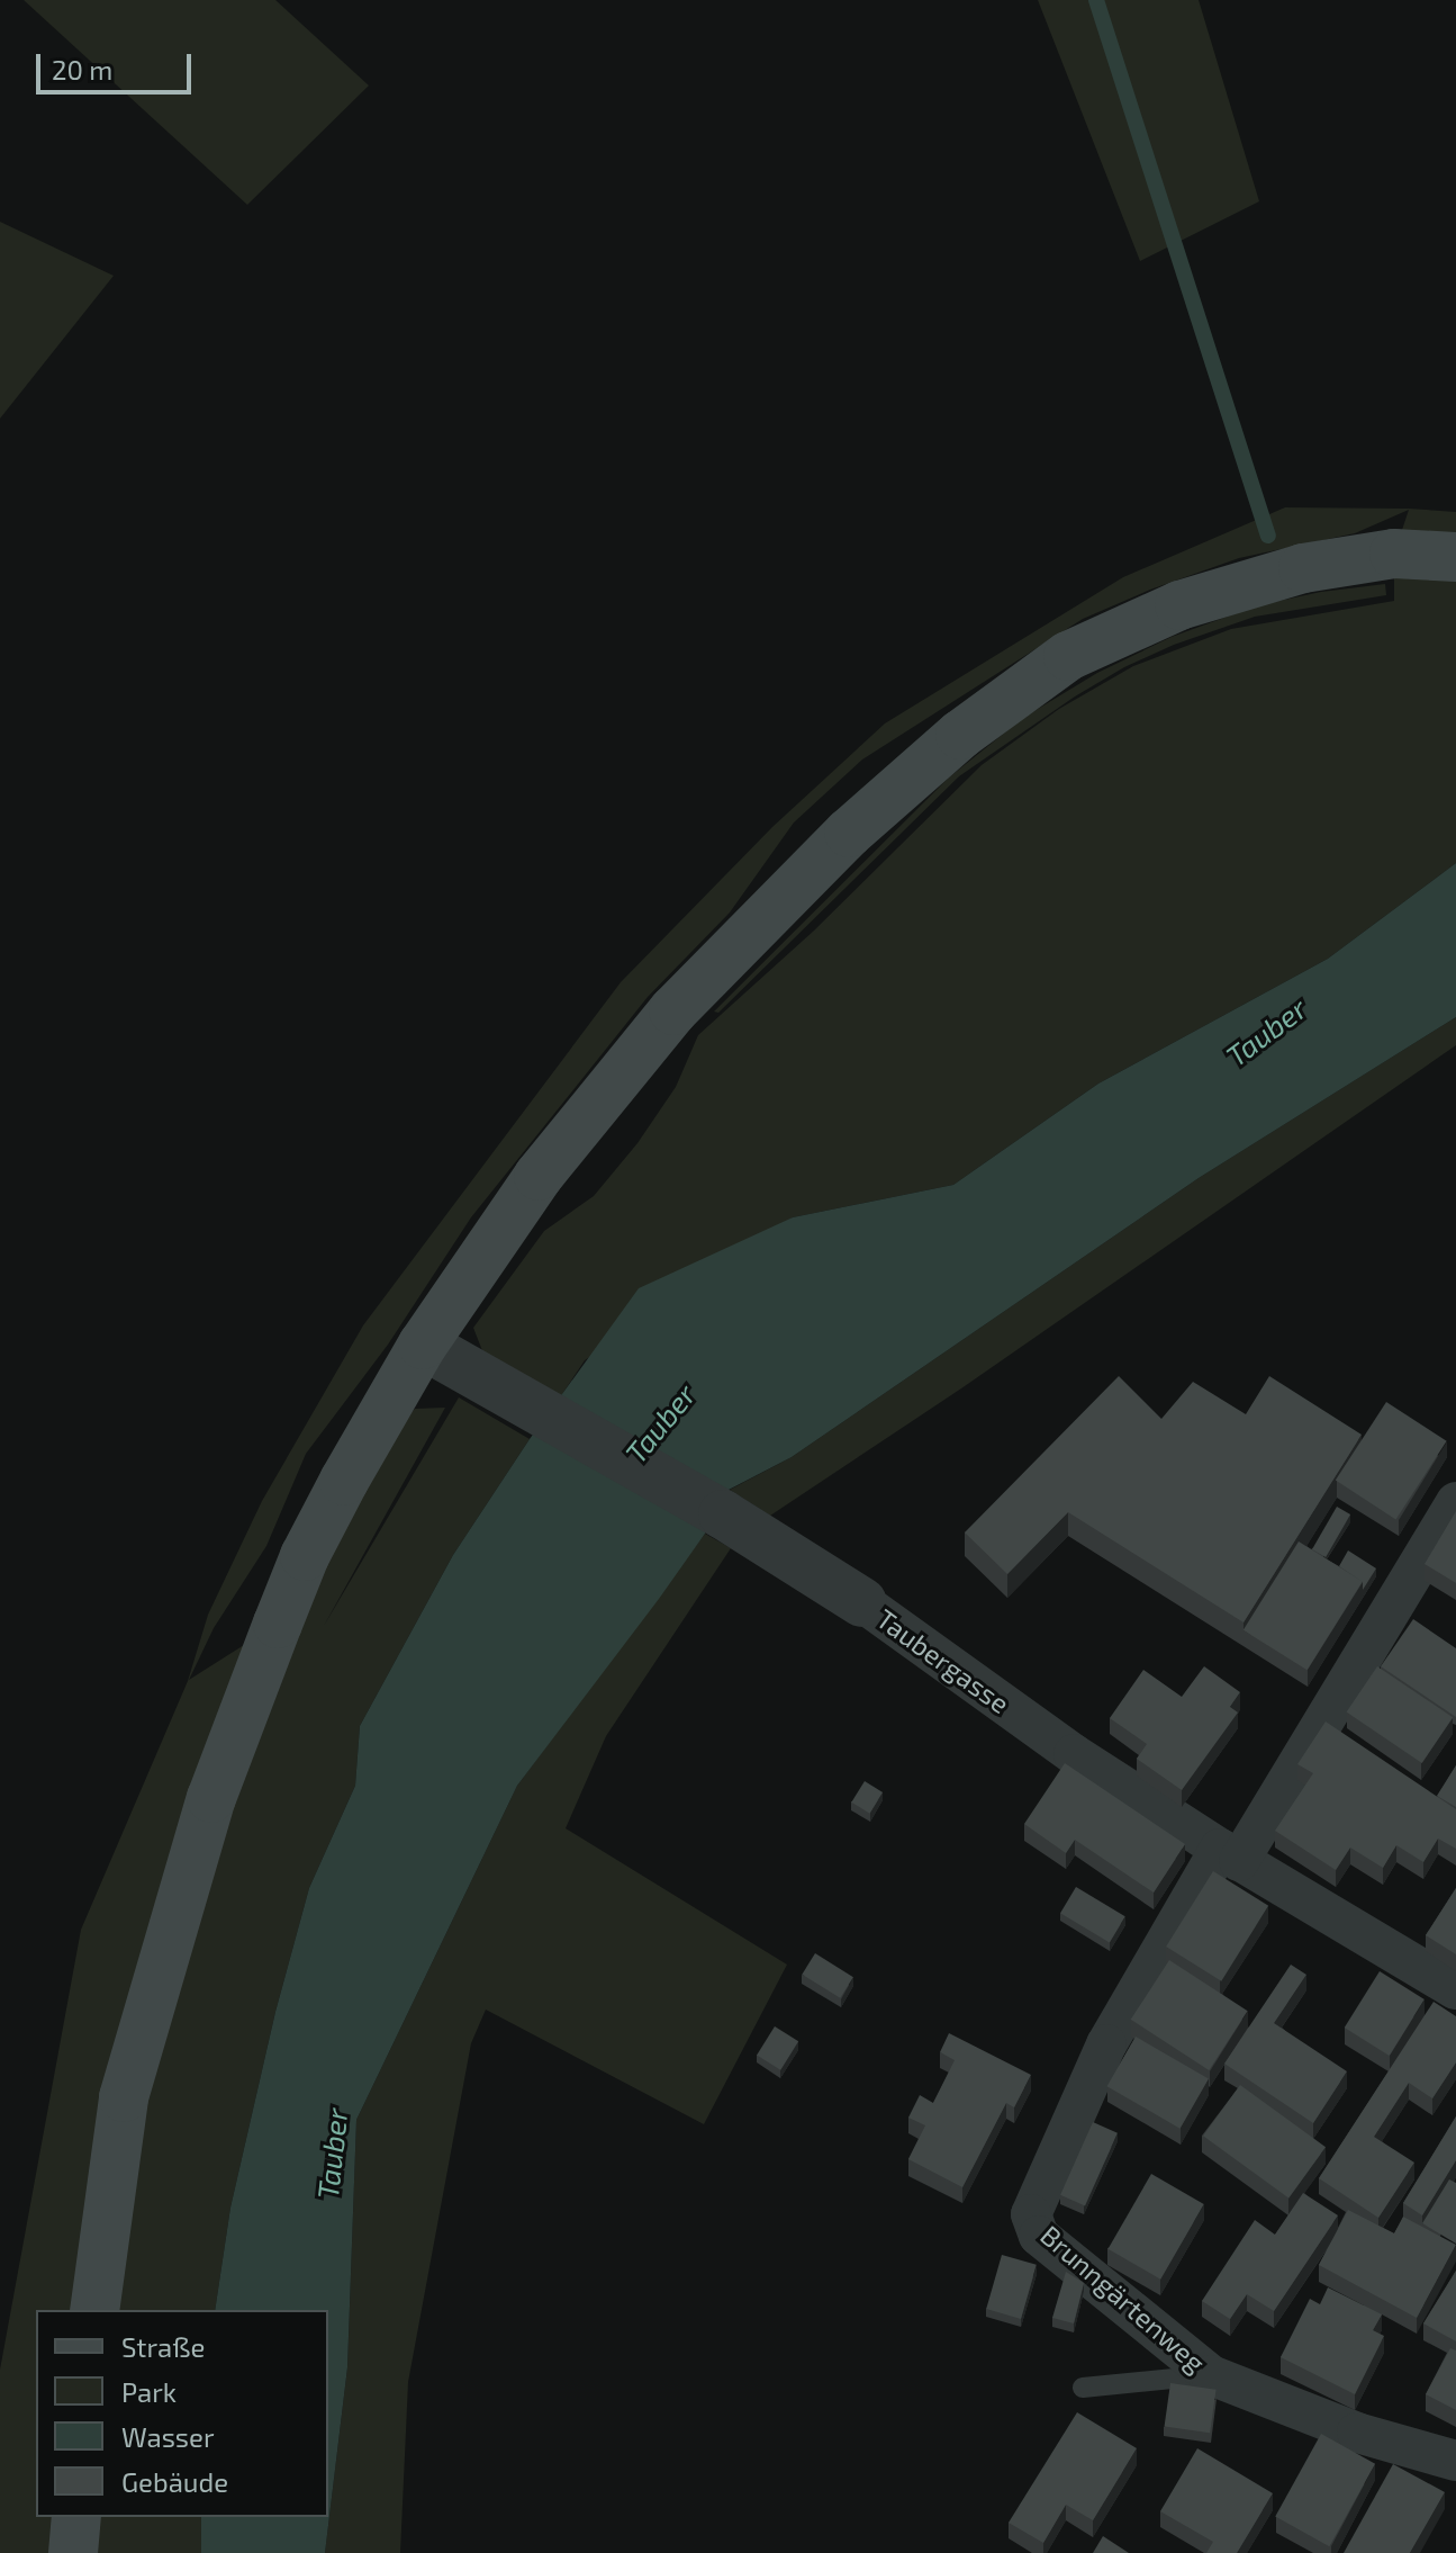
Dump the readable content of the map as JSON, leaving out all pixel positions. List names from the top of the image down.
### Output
{
  "streets": {
    "street": ["Taubergasse", "Brunngärtenweg"]
  },
  "crossings": [
    ["Taubergasse", "Brunngärtenweg"]
  ],
  "water": ["Tauber"],
  "legend": [
    "Straße",
    "Park",
    "Wasser",
    "Gebäude"
  ],
  "scale_bar": "20 m"
}
